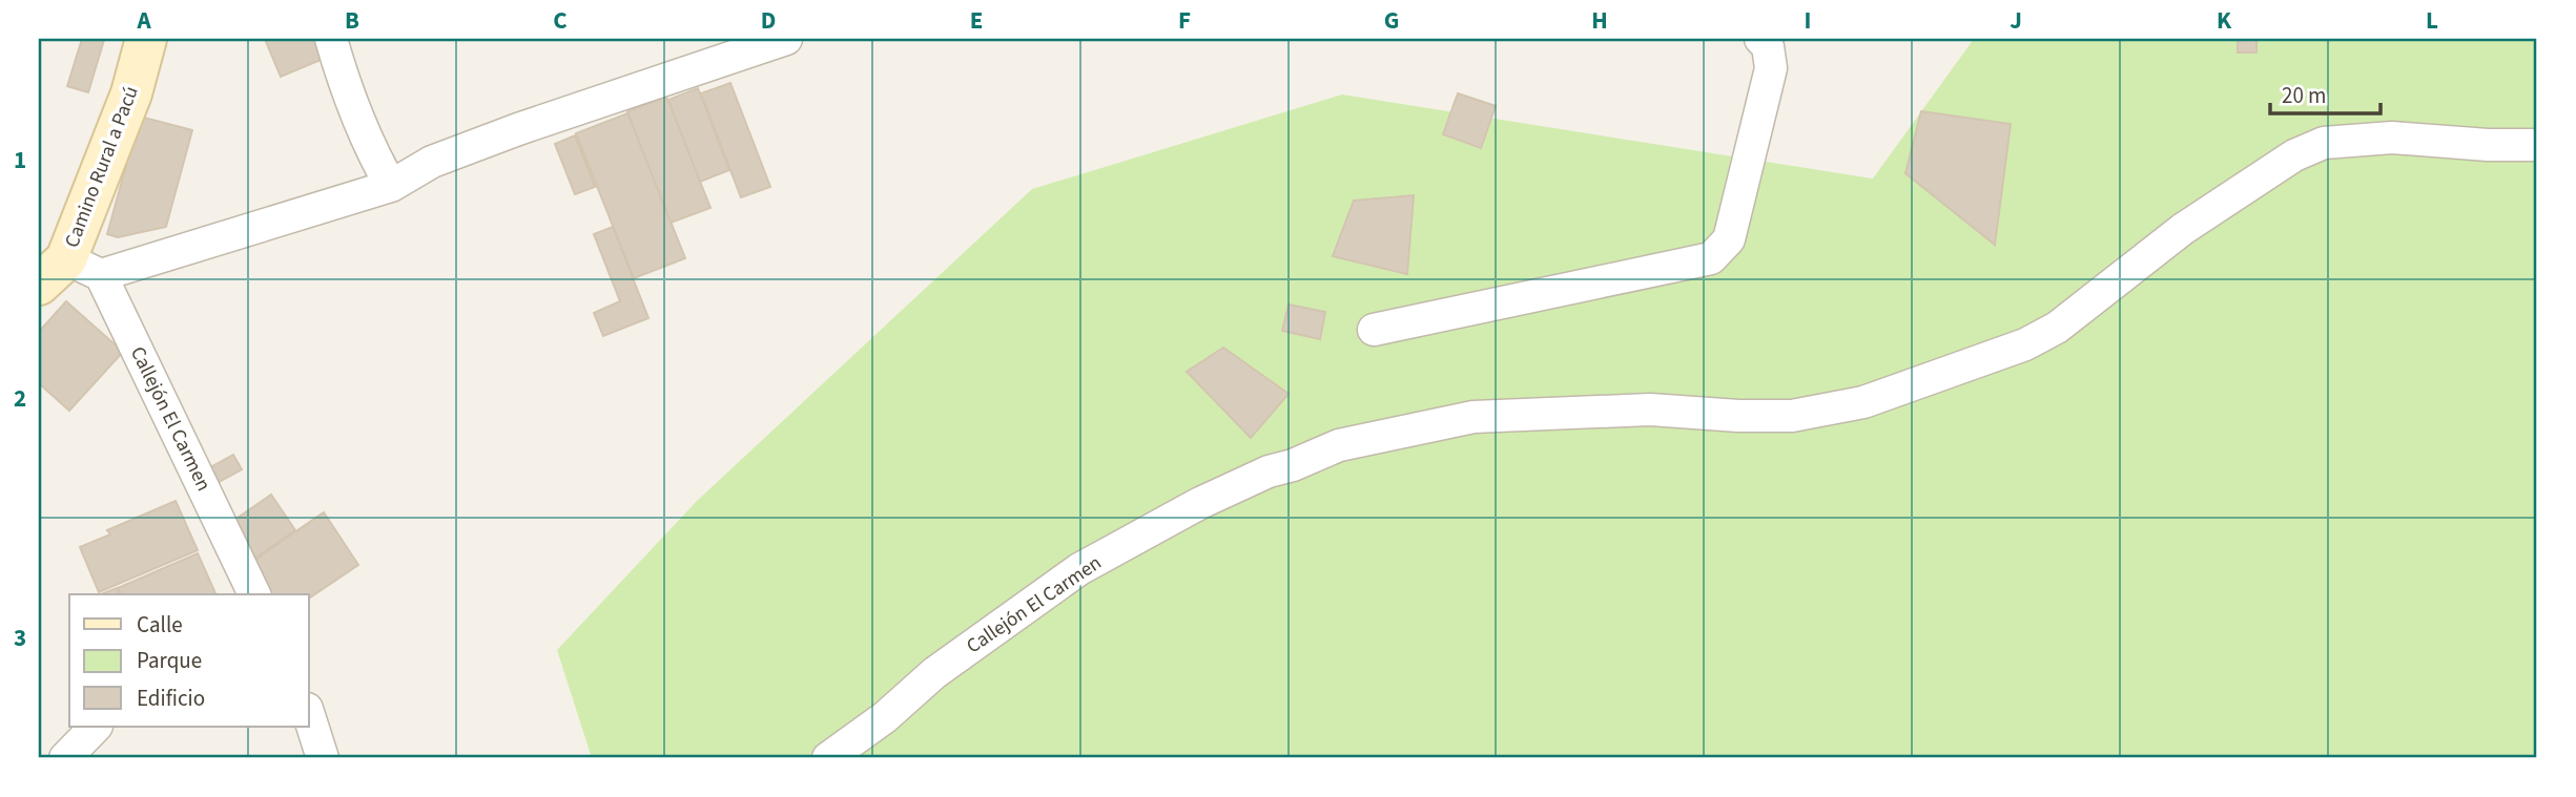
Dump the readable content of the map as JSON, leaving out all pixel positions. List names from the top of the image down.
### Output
{
  "streets": {
    "street": ["Camino Rural a Pacú", "Callejón El Carmen"]
  },
  "crossings": [
    ["Camino Rural a Pacú", "Callejón El Carmen"]
  ],
  "legend": ["Calle", "Parque", "Edificio"],
  "scale_bar": "20 m",
  "grid": {
    "columns": [
      "A",
      "B",
      "C",
      "D",
      "E",
      "F",
      "G",
      "H",
      "I",
      "J",
      "K",
      "L"
    ],
    "rows": ["1", "2", "3"]
  }
}
